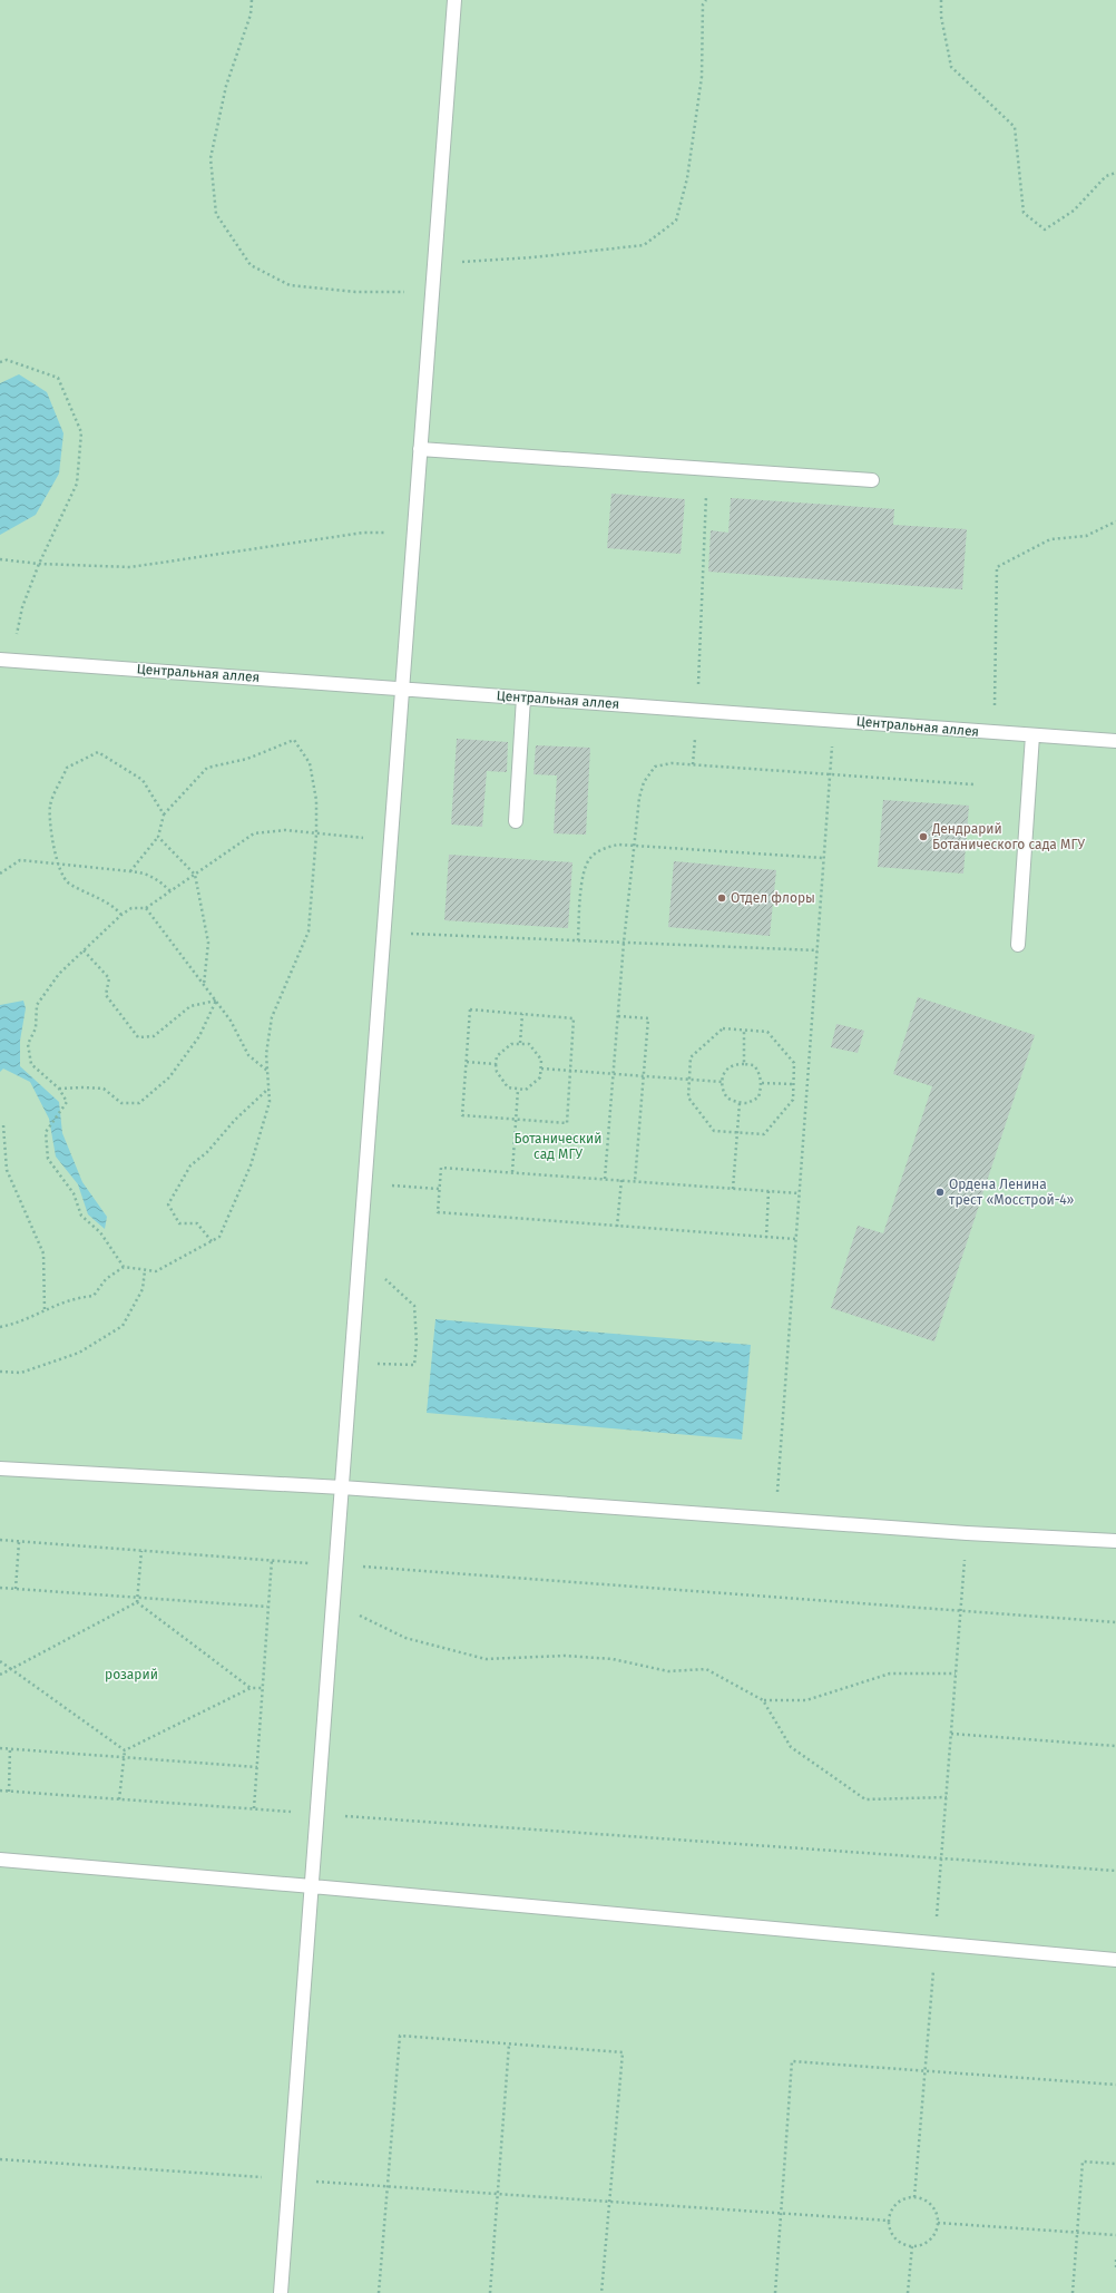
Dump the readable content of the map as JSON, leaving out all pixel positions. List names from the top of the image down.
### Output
{
  "streets": {
    "lane": ["Центральная аллея"]
  },
  "parks": ["Ботанический сад МГУ", "розарий"],
  "places": ["Дендрарий Ботанического сада МГУ", "Отдел флоры", "Ордена Ленина трест «Мосстрой-4»"]
}
